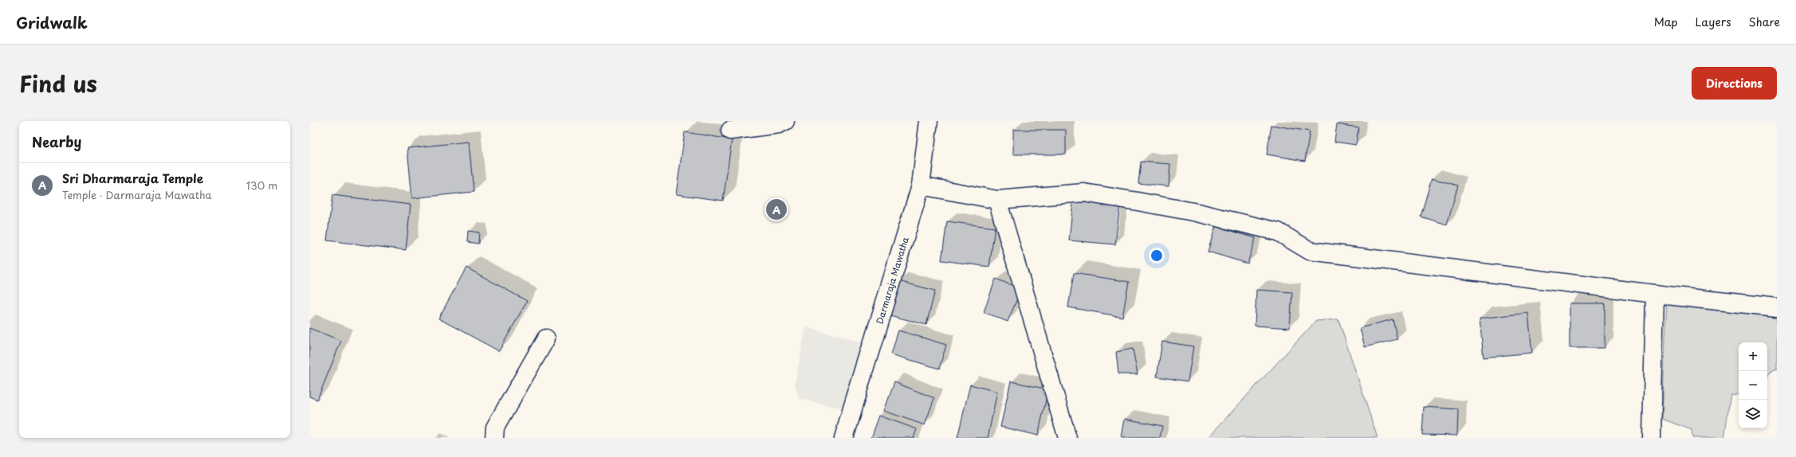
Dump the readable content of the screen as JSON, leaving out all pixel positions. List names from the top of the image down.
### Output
{
  "streets": {
    "street": ["Darmaraja Mawatha"]
  },
  "page": {
    "header": "Gridwalk",
    "nav": ["Map", "Layers", "Share"],
    "title": "Find us",
    "buttons": "Directions",
    "heading": "Nearby",
    "list": [
      {
        "mark": "A",
        "name": "Sri Dharmaraja Temple",
        "note": "Temple · Darmaraja Mawatha",
        "value": "130 m"
      }
    ],
    "pins": "A",
    "map_buttons": ["+", "−"]
  }
}
